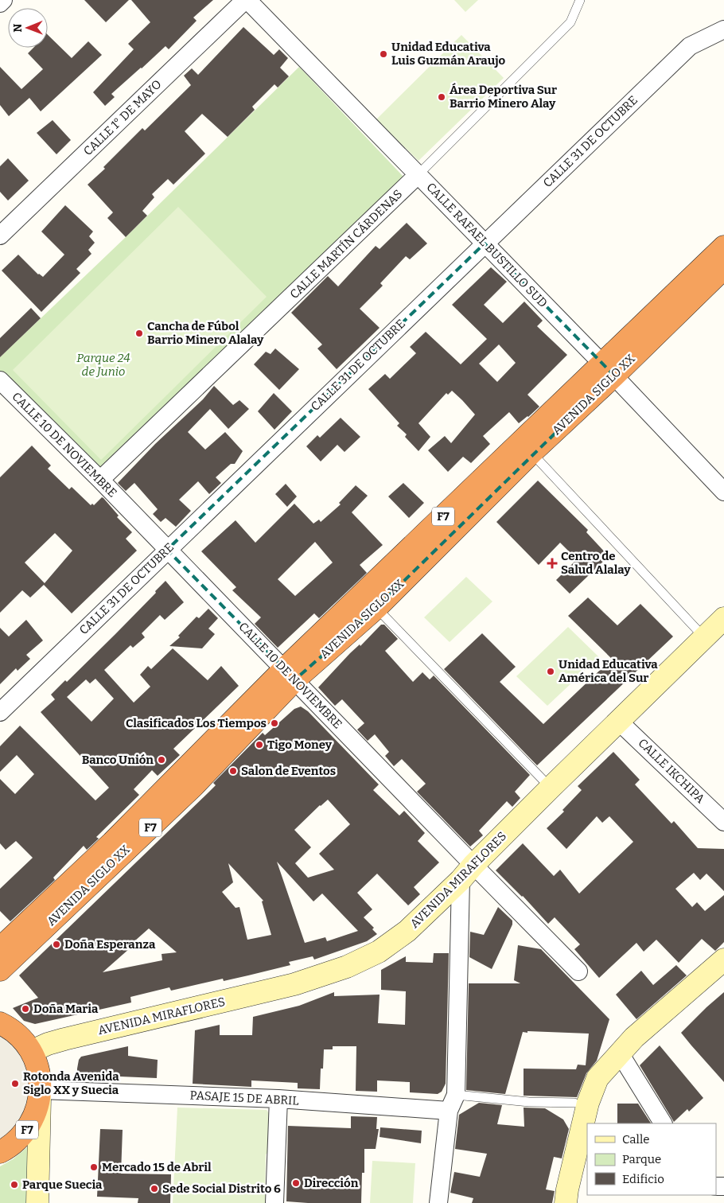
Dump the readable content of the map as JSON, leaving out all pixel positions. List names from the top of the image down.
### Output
{
  "streets": {
    "highway": ["AVENIDA SIGLO XX", "F7"],
    "street": [
      "CALLE 1° DE MAYO",
      "CALLE 31 DE OCTUBRE",
      "CALLE MARTÍN CÁRDENAS",
      "CALLE RAFAEL BUSTILLO SUD",
      "CALLE 10 DE NOVIEMBRE",
      "CALLE IKCHIPA",
      "AVENIDA MIRAFLORES",
      "PASAJE 15 DE ABRIL"
    ]
  },
  "crossings": [
    ["CALLE 1° DE MAYO", "CALLE RAFAEL BUSTILLO SUD"],
    ["CALLE 31 DE OCTUBRE", "CALLE RAFAEL BUSTILLO SUD"],
    ["CALLE 31 DE OCTUBRE", "CALLE 10 DE NOVIEMBRE"],
    ["CALLE MARTÍN CÁRDENAS", "CALLE RAFAEL BUSTILLO SUD"],
    ["CALLE MARTÍN CÁRDENAS", "CALLE 10 DE NOVIEMBRE"],
    ["CALLE RAFAEL BUSTILLO SUD", "AVENIDA SIGLO XX"],
    ["AVENIDA SIGLO XX", "CALLE 10 DE NOVIEMBRE"],
    ["CALLE 10 DE NOVIEMBRE", "AVENIDA MIRAFLORES"],
    ["F7", "AVENIDA MIRAFLORES"],
    ["F7", "PASAJE 15 DE ABRIL"],
    ["CALLE IKCHIPA", "AVENIDA MIRAFLORES"]
  ],
  "parks": ["Parque 24 de Junio"],
  "places": {
    "other": [
      "Unidad Educativa Luis Guzmán Araujo",
      "Área Deportiva Sur Barrio Minero Alay",
      "Cancha de Fúbol Barrio Minero Alalay",
      "Unidad Educativa América del Sur",
      "Clasificados Los Tiempos",
      "Tigo Money",
      "Banco Unión",
      "Salon de Eventos",
      "Doña Esperanza",
      "Doña Maria",
      "Rotonda Avenida Siglo XX y Suecia",
      "Mercado 15 de Abril",
      "Dirección",
      "Parque Suecia",
      "Sede Social Distrito 6"
    ],
    "health": ["Centro de Salud Alalay"]
  },
  "legend": ["Calle", "Parque", "Edificio"],
  "north": "left"
}
